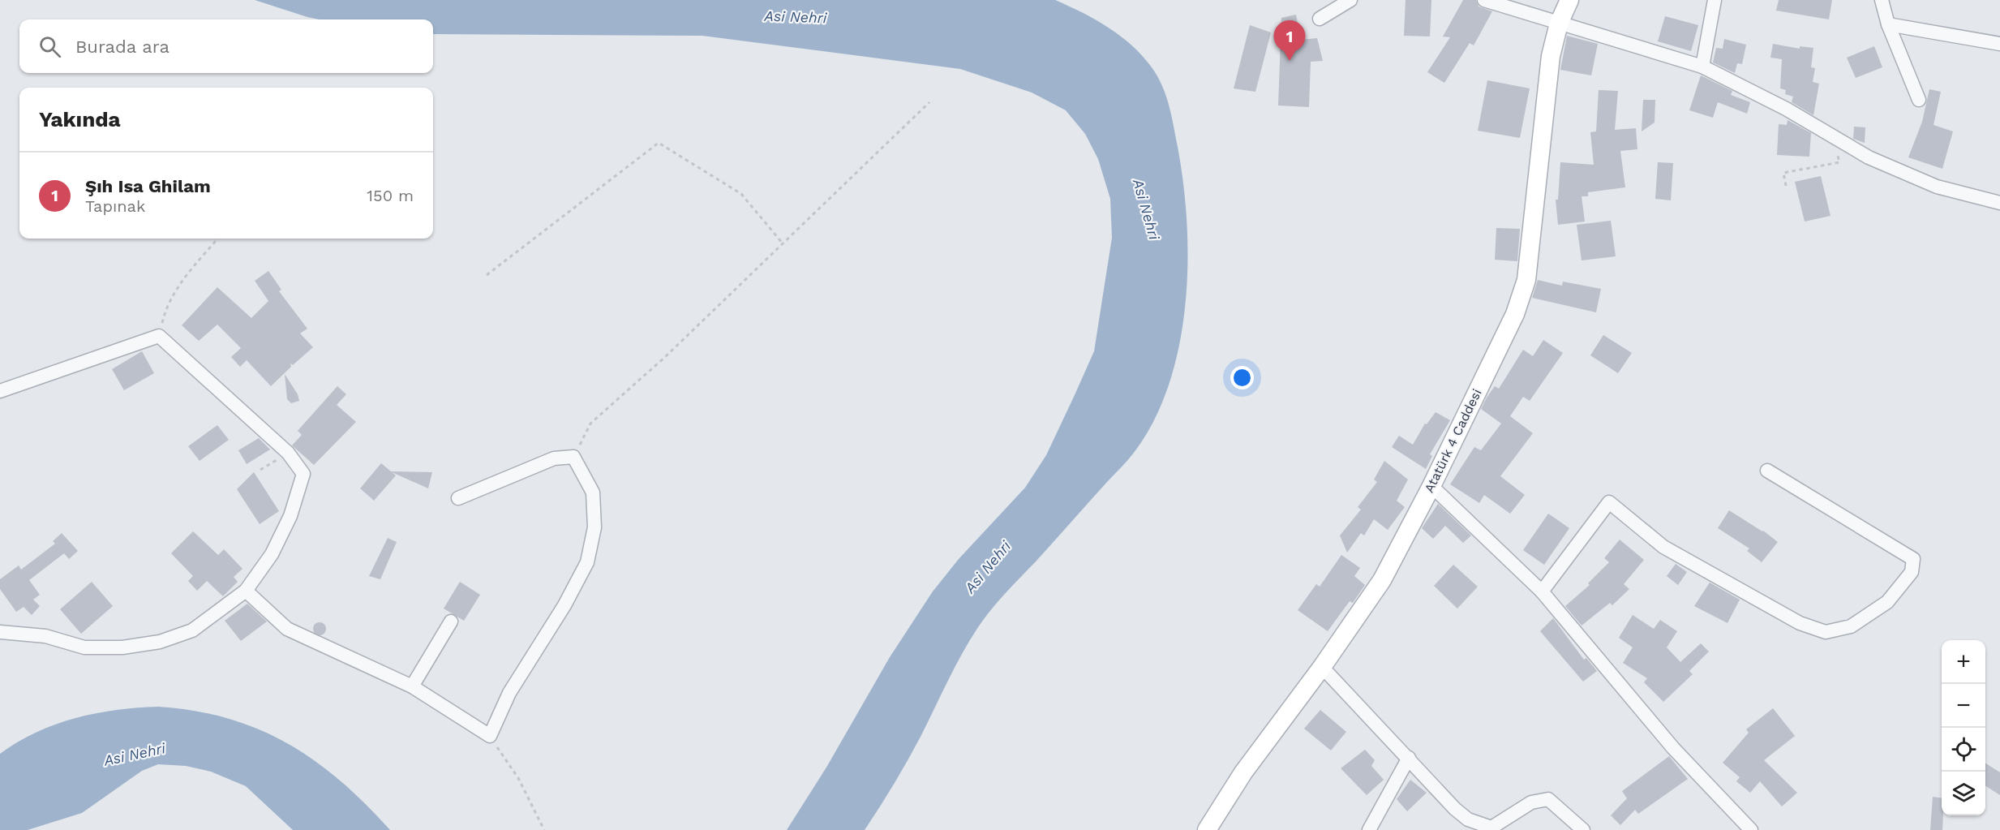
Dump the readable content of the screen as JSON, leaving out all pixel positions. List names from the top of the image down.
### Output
{
  "streets": {
    "street": ["Atatürk 4 Caddesi"]
  },
  "water": ["Asi Nehri"],
  "page": {
    "search": "Burada ara",
    "pins": "1",
    "heading": "Yakında",
    "list": [
      {
        "mark": "1",
        "name": "Şıh Isa Ghilam",
        "note": "Tapınak",
        "value": "150 m"
      }
    ],
    "map_buttons": ["+", "−"]
  }
}
